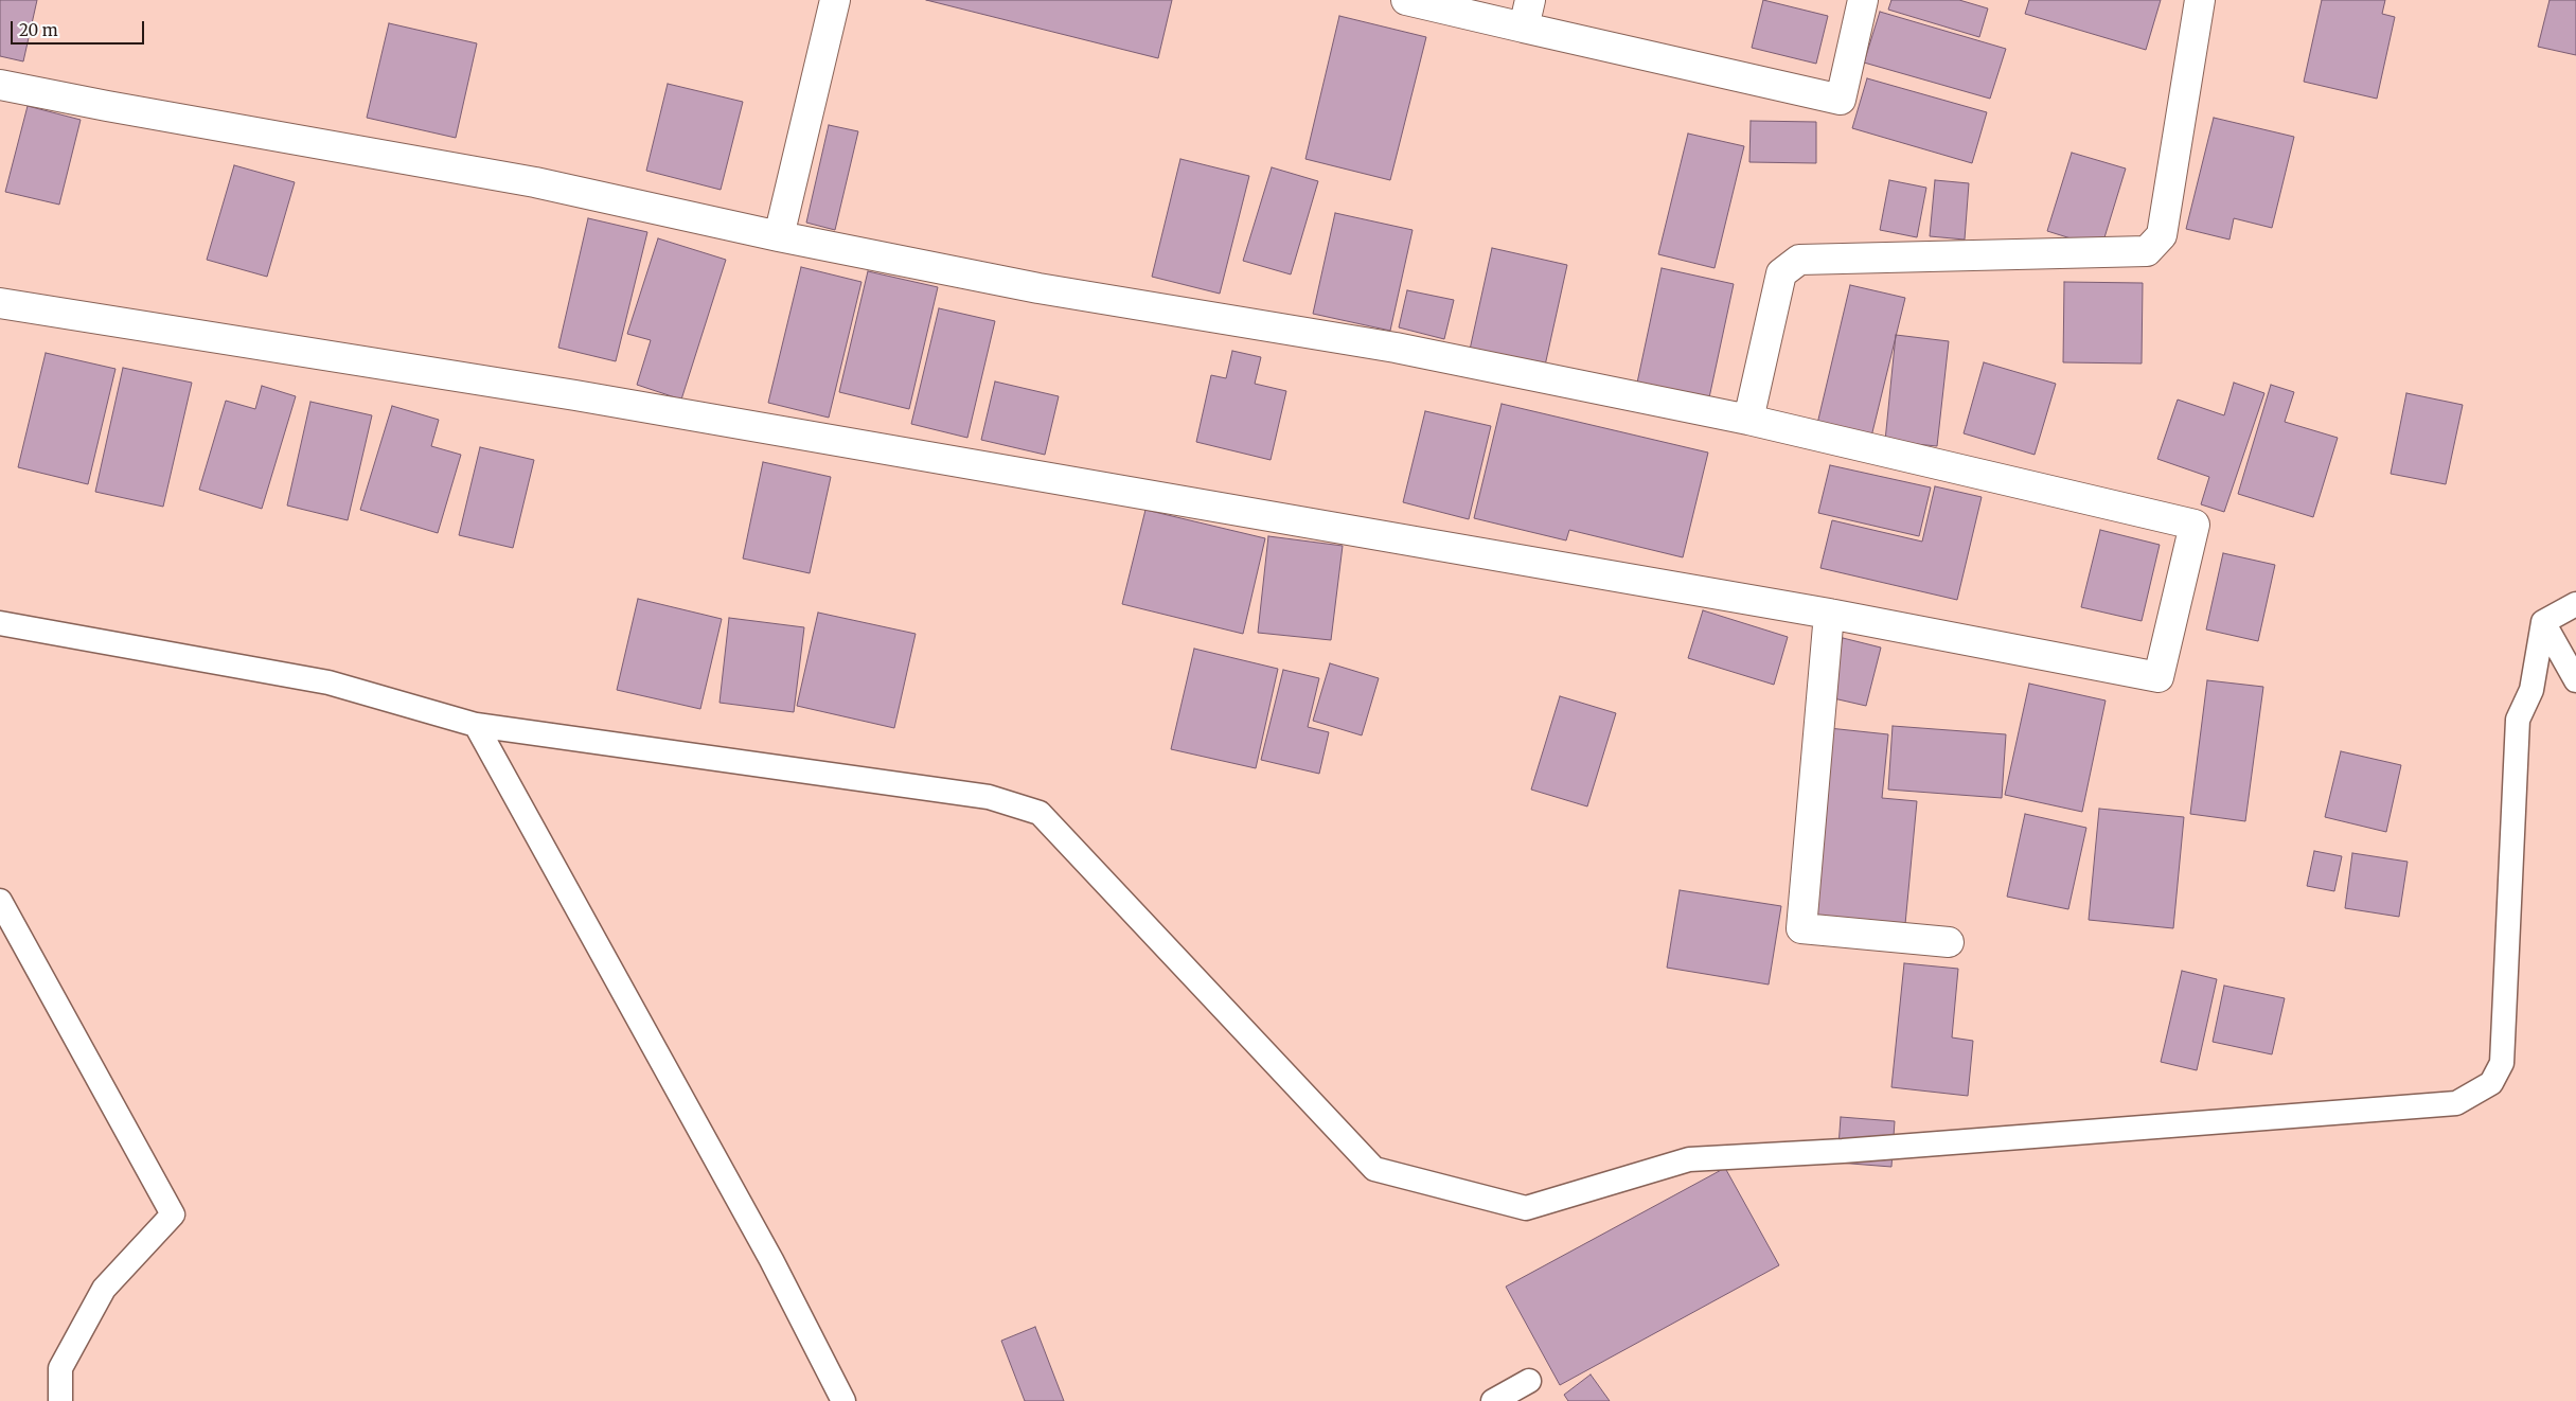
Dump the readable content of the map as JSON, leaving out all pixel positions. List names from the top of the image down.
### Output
{
  "scale_bar": "20 m"
}
